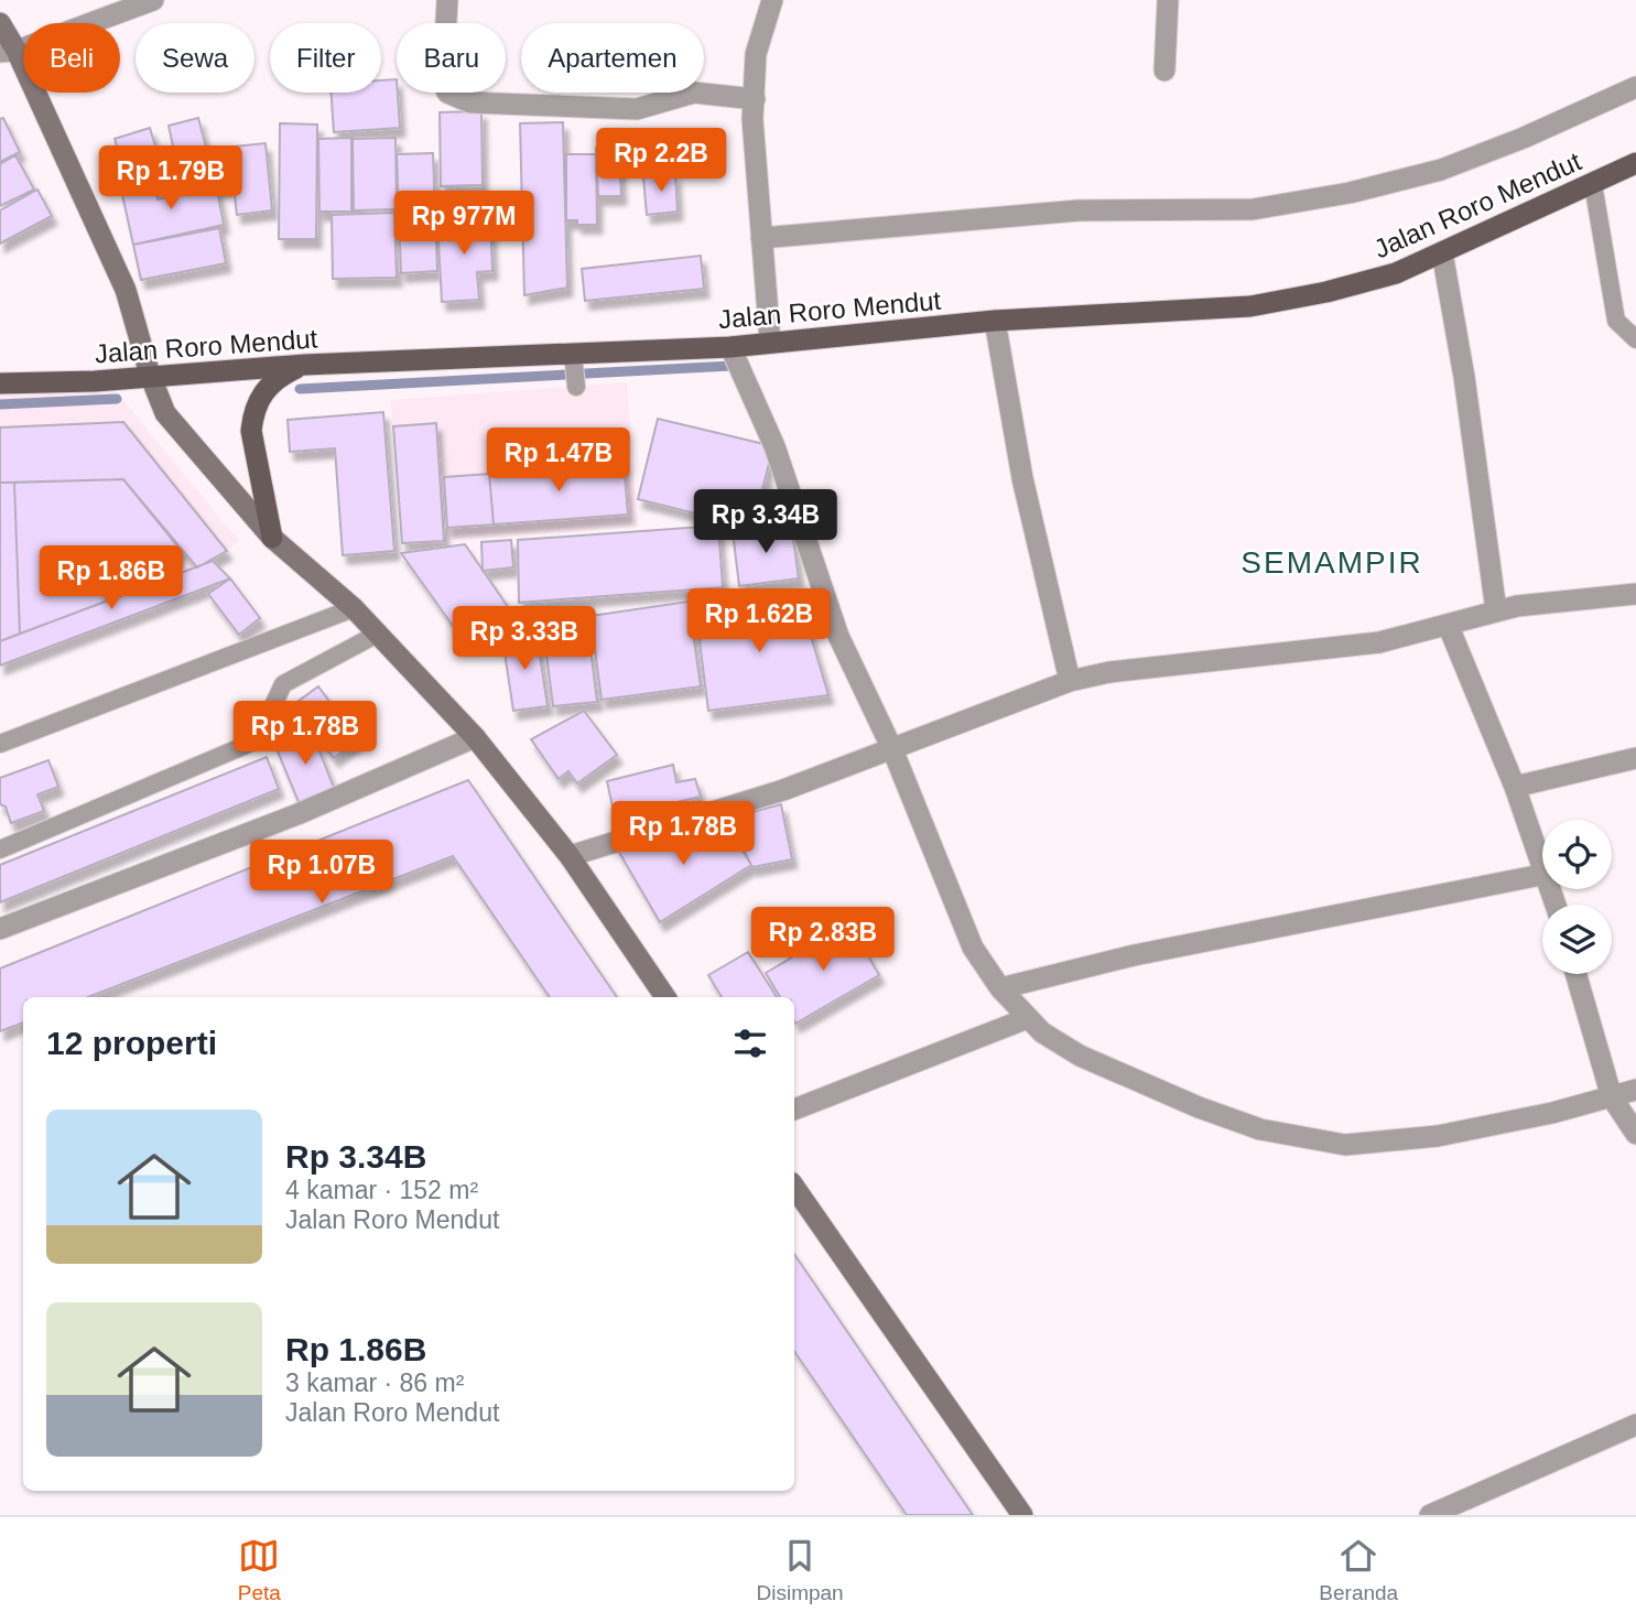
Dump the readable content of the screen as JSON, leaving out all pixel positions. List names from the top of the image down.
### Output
{
  "streets": {
    "main road": ["Jalan Roro Mendut"]
  },
  "districts": ["SEMAMPIR"],
  "page": {
    "chip": [
      "Beli",
      "Sewa",
      "Filter",
      "Baru",
      "Apartemen"
    ],
    "price": [
      "Rp 2.2B",
      "Rp 1.79B",
      "Rp 977M",
      "Rp 1.47B",
      "Rp 3.34B",
      "Rp 1.86B",
      "Rp 1.62B",
      "Rp 3.33B",
      "Rp 1.78B",
      "Rp 1.78B",
      "Rp 1.07B",
      "Rp 2.83B"
    ],
    "heading": "12 properti",
    "list": [
      {
        "name": "Rp 3.34B",
        "note": "4 kamar · 152 m² · Jalan Roro Mendut"
      },
      {
        "name": "Rp 1.86B",
        "note": "3 kamar · 86 m² · Jalan Roro Mendut"
      }
    ],
    "tabs": ["Peta", "Disimpan", "Beranda"]
  }
}
